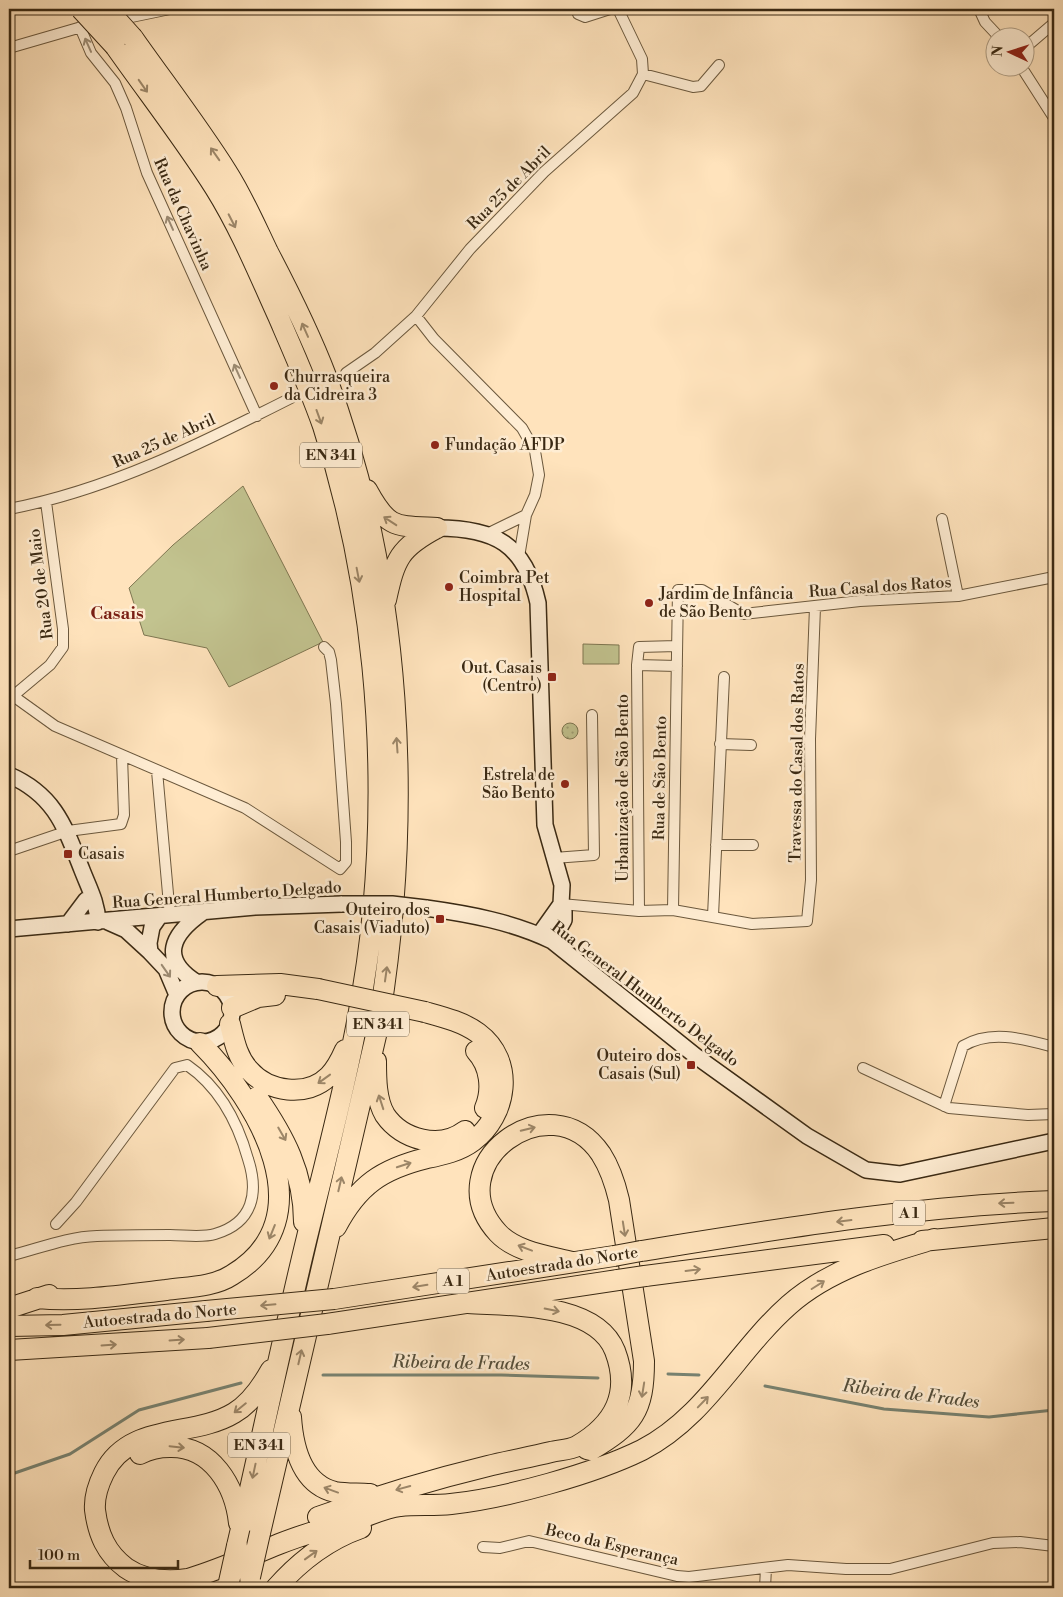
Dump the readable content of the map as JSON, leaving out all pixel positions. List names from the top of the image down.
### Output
{
  "streets": {
    "highway": ["EN 341", "A 1", "Autoestrada do Norte"],
    "main road": ["Rua General Humberto Delgado"],
    "street": [
      "Rua 25 de Abril",
      "Rua da Chavinha",
      "Rua 20 de Maio",
      "Rua Casal dos Ratos",
      "Travessa do Casal dos Ratos",
      "Rua de São Bento",
      "Urbanização de São Bento",
      "Beco da Esperança"
    ]
  },
  "crossings": [
    ["Rua 25 de Abril", "Rua da Chavinha"],
    ["Rua 25 de Abril", "Rua 20 de Maio"],
    ["Rua da Chavinha", "EN 341"],
    ["Rua Casal dos Ratos", "Travessa do Casal dos Ratos"],
    ["Rua Casal dos Ratos", "Rua de São Bento"],
    ["Rua Casal dos Ratos", "Urbanização de São Bento"],
    ["Rua de São Bento", "Urbanização de São Bento"]
  ],
  "one_way": ["Rua da Chavinha"],
  "districts": ["Casais"],
  "water": ["Ribeira de Frades"],
  "places": {
    "other": [
      "Churrasqueira da Cidreira 3",
      "Fundação AFDP",
      "Coimbra Pet Hospital",
      "Jardim de Infância de São Bento",
      "Estrela de São Bento"
    ],
    "transit": [
      "Out. Casais (Centro)",
      "Casais",
      "Outeiro dos Casais (Viaduto)",
      "Outeiro dos Casais (Sul)"
    ]
  },
  "scale_bar": "100 m",
  "north": "left"
}
